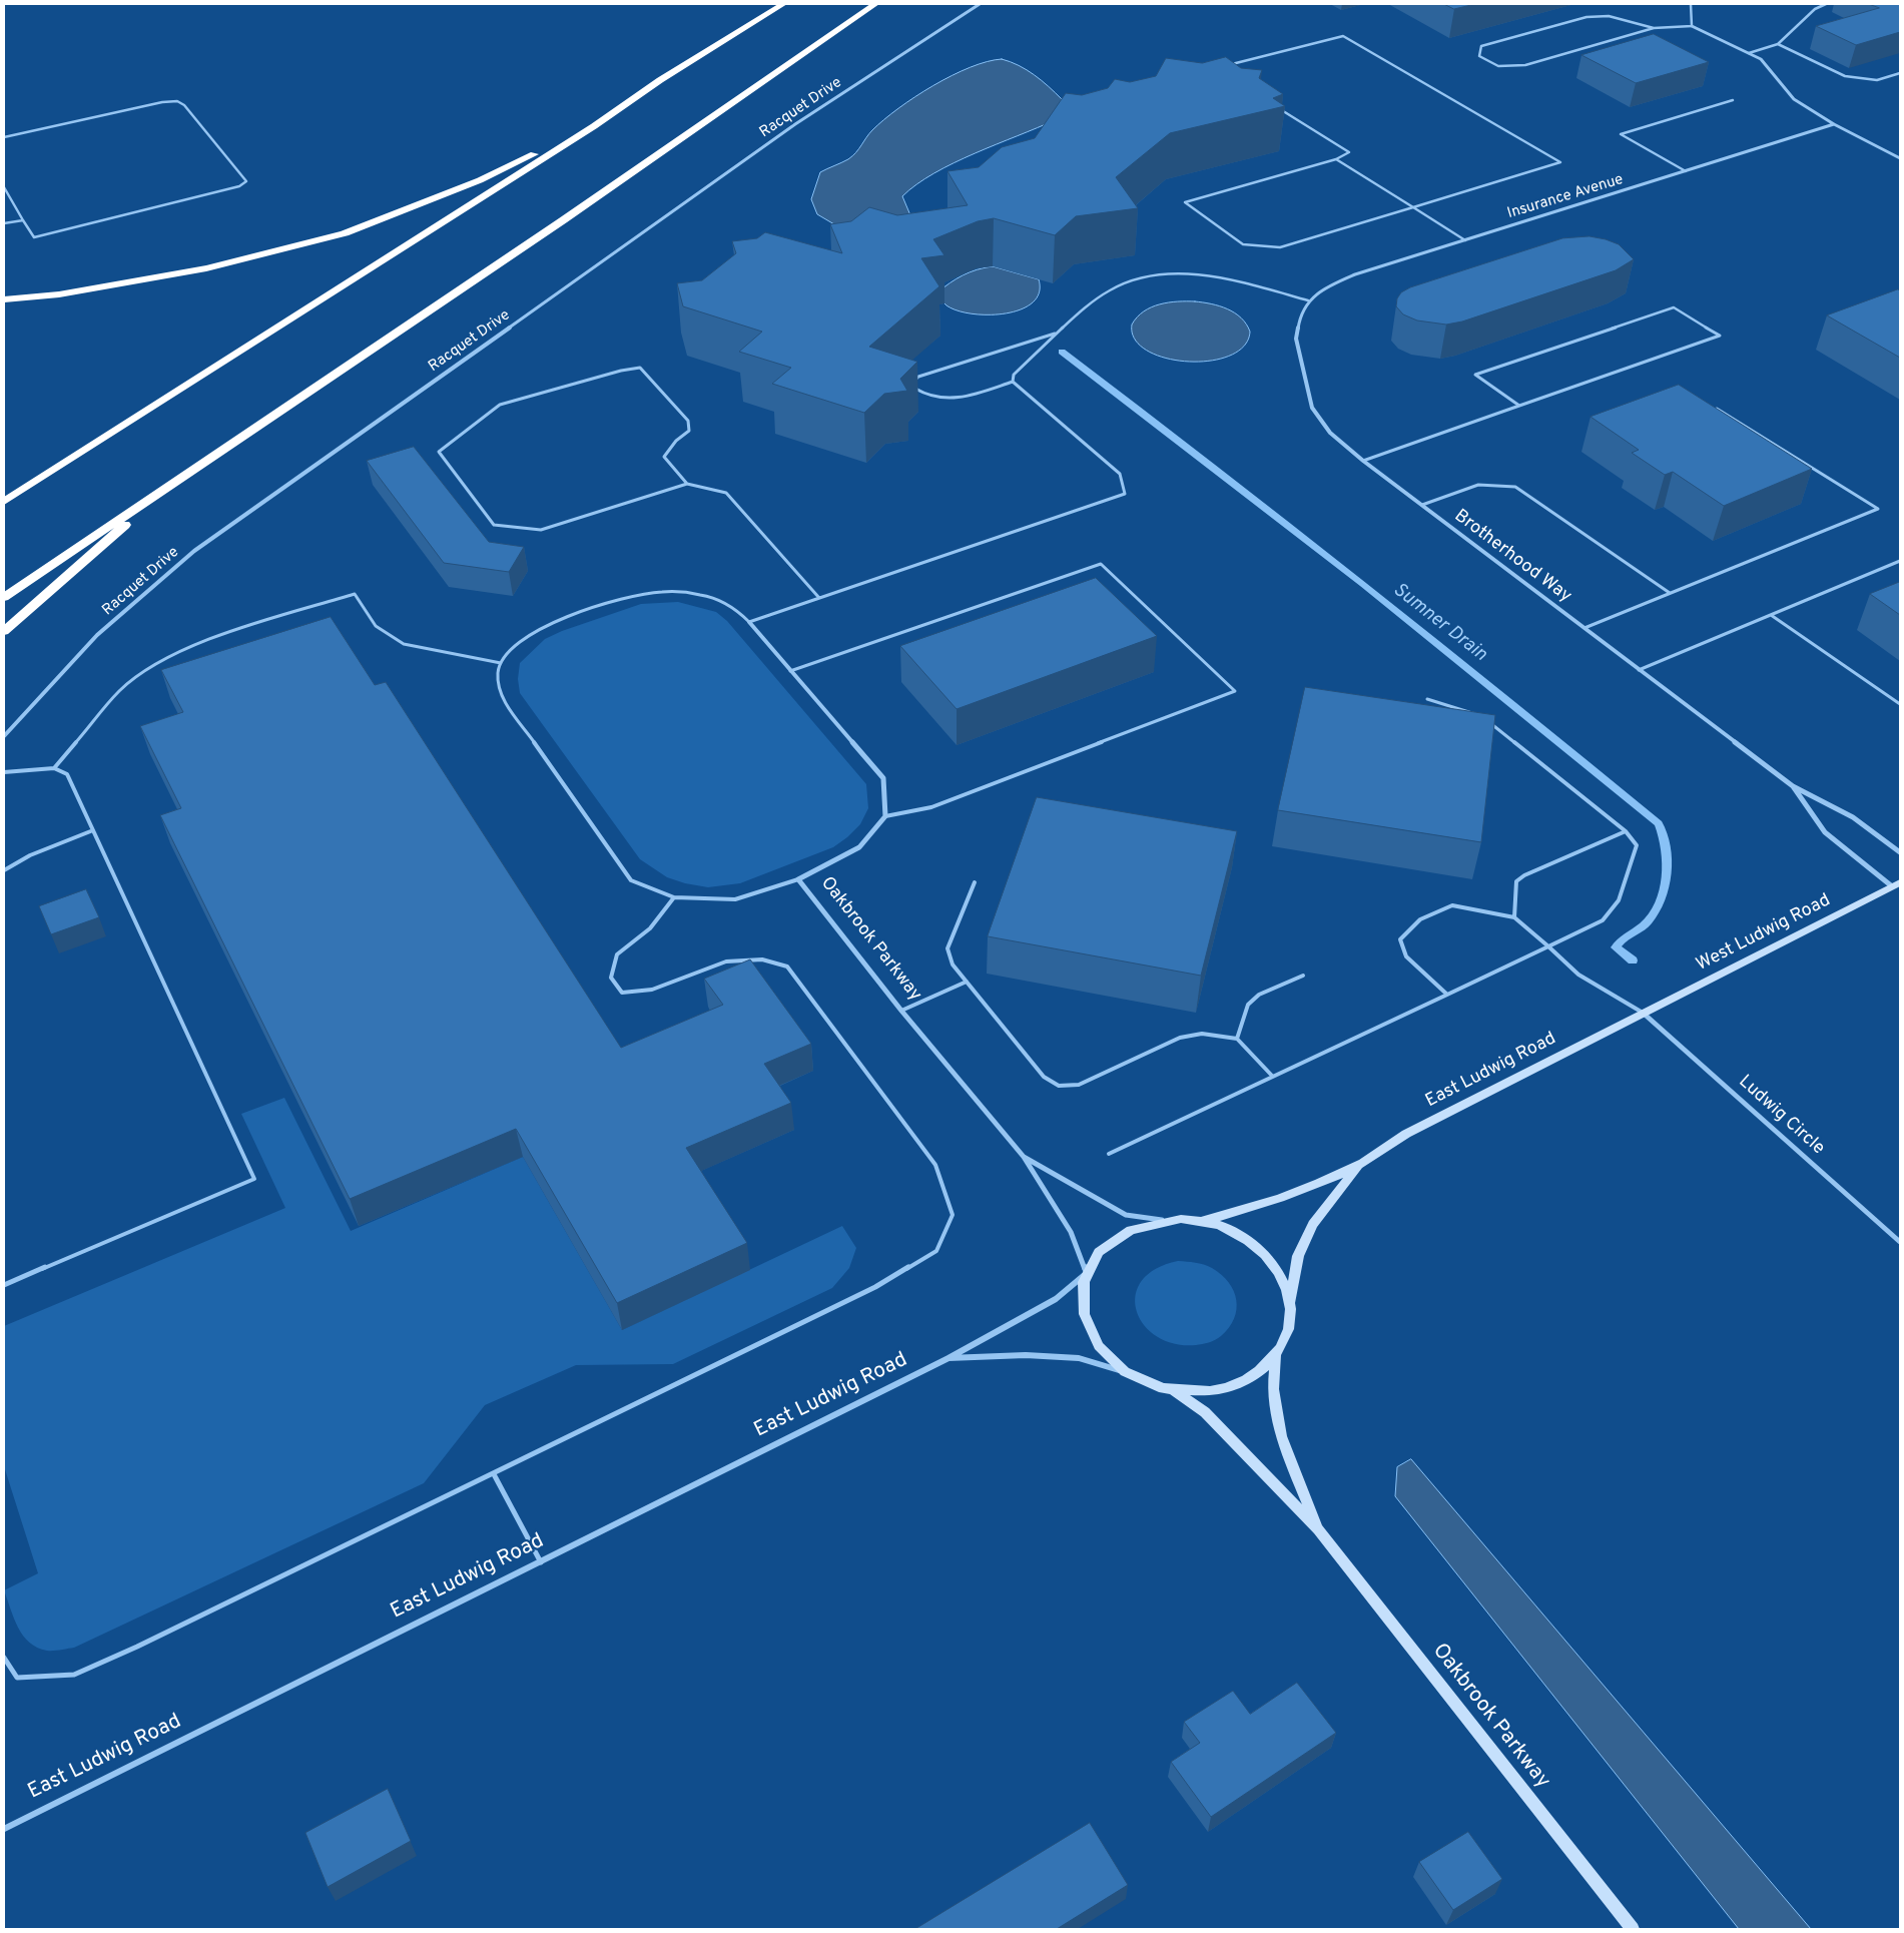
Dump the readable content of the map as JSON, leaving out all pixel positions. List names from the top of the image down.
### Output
{
  "streets": {
    "main road": ["West Ludwig Road", "Oakbrook Parkway", "East Ludwig Road"],
    "street": [
      "Racquet Drive",
      "Insurance Avenue",
      "Brotherhood Way",
      "Ludwig Circle"
    ]
  },
  "crossings": [
    ["Insurance Avenue", "Brotherhood Way"],
    ["Brotherhood Way", "West Ludwig Road"],
    ["West Ludwig Road", "East Ludwig Road"],
    ["West Ludwig Road", "Ludwig Circle"],
    ["Oakbrook Parkway", "East Ludwig Road"],
    ["East Ludwig Road", "Ludwig Circle"]
  ],
  "water": ["Sumner Drain"]
}
